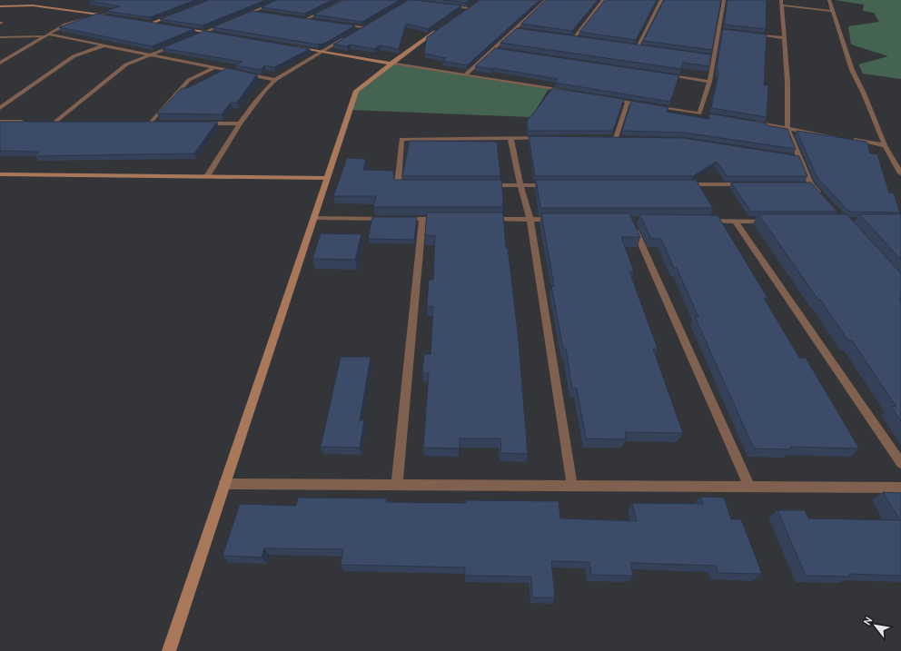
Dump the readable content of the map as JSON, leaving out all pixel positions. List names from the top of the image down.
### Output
{
  "north": "top left"
}
